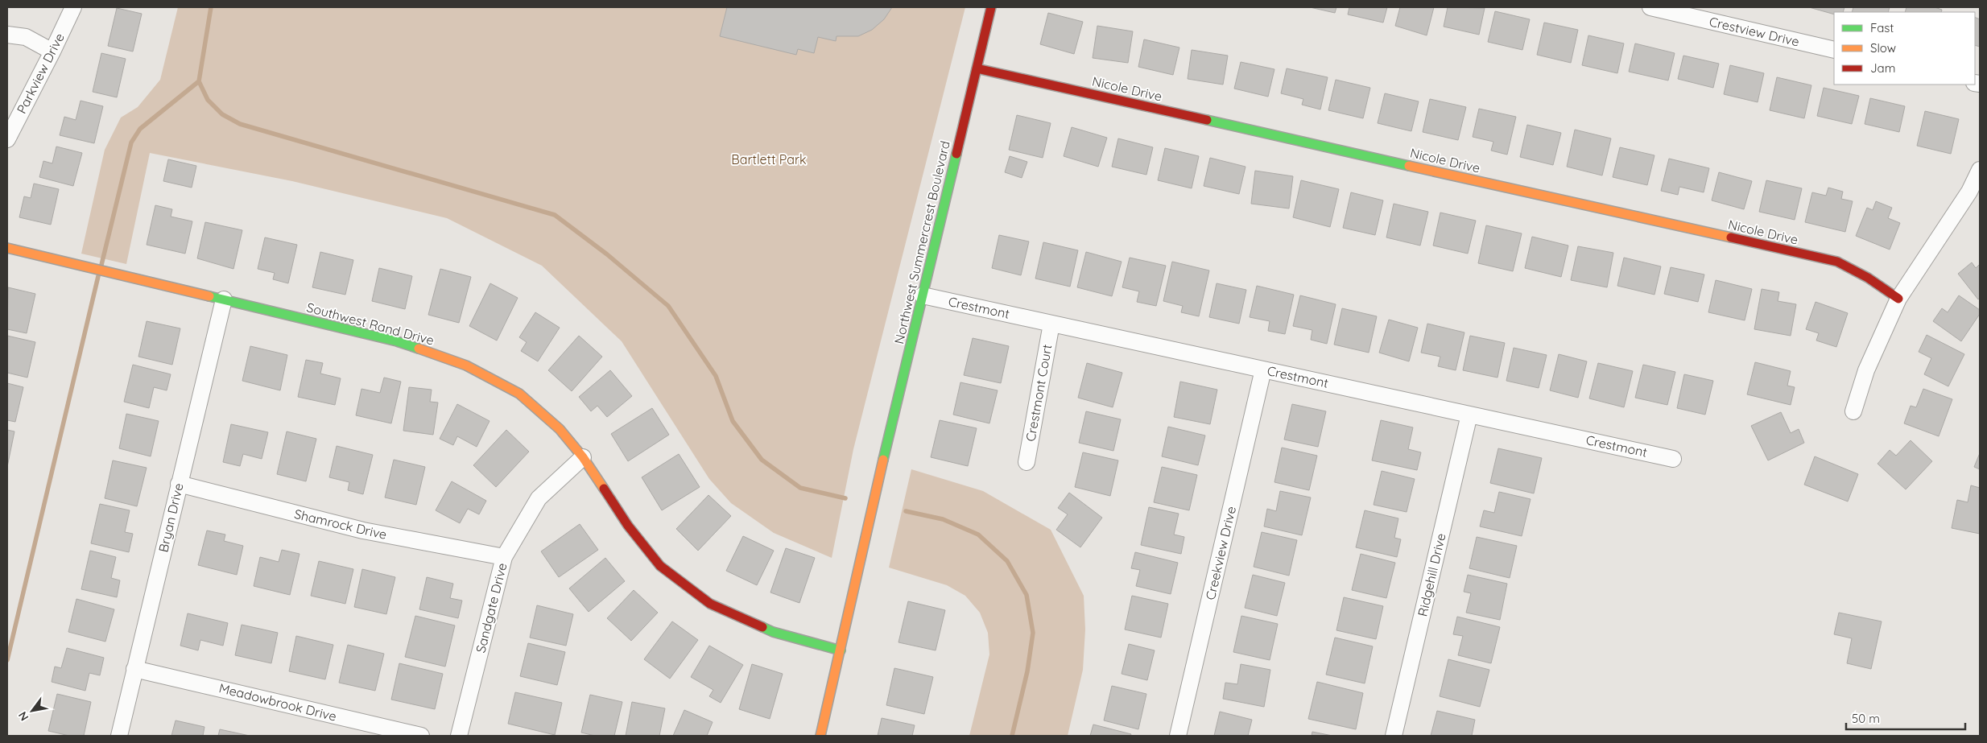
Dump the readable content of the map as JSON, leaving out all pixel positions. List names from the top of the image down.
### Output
{
  "streets": {
    "street": [
      "Crestview Drive",
      "Parkview Drive",
      "Nicole Drive",
      "Northwest Summercrest Boulevard",
      "Crestmont",
      "Southwest Rand Drive",
      "Crestmont Court",
      "Bryan Drive",
      "Shamrock Drive",
      "Creekview Drive",
      "Ridgehill Drive",
      "Sandgate Drive",
      "Meadowbrook Drive"
    ]
  },
  "crossings": [
    ["Nicole Drive", "Northwest Summercrest Boulevard"],
    ["Northwest Summercrest Boulevard", "Crestmont"],
    ["Northwest Summercrest Boulevard", "Southwest Rand Drive"],
    ["Crestmont", "Crestmont Court"],
    ["Crestmont", "Creekview Drive"],
    ["Crestmont", "Ridgehill Drive"],
    ["Southwest Rand Drive", "Bryan Drive"],
    ["Southwest Rand Drive", "Sandgate Drive"],
    ["Bryan Drive", "Shamrock Drive"],
    ["Bryan Drive", "Meadowbrook Drive"],
    ["Shamrock Drive", "Sandgate Drive"]
  ],
  "parks": ["Bartlett Park"],
  "legend": ["Fast", "Slow", "Jam"],
  "scale_bar": "50 m",
  "north": "bottom left"
}
